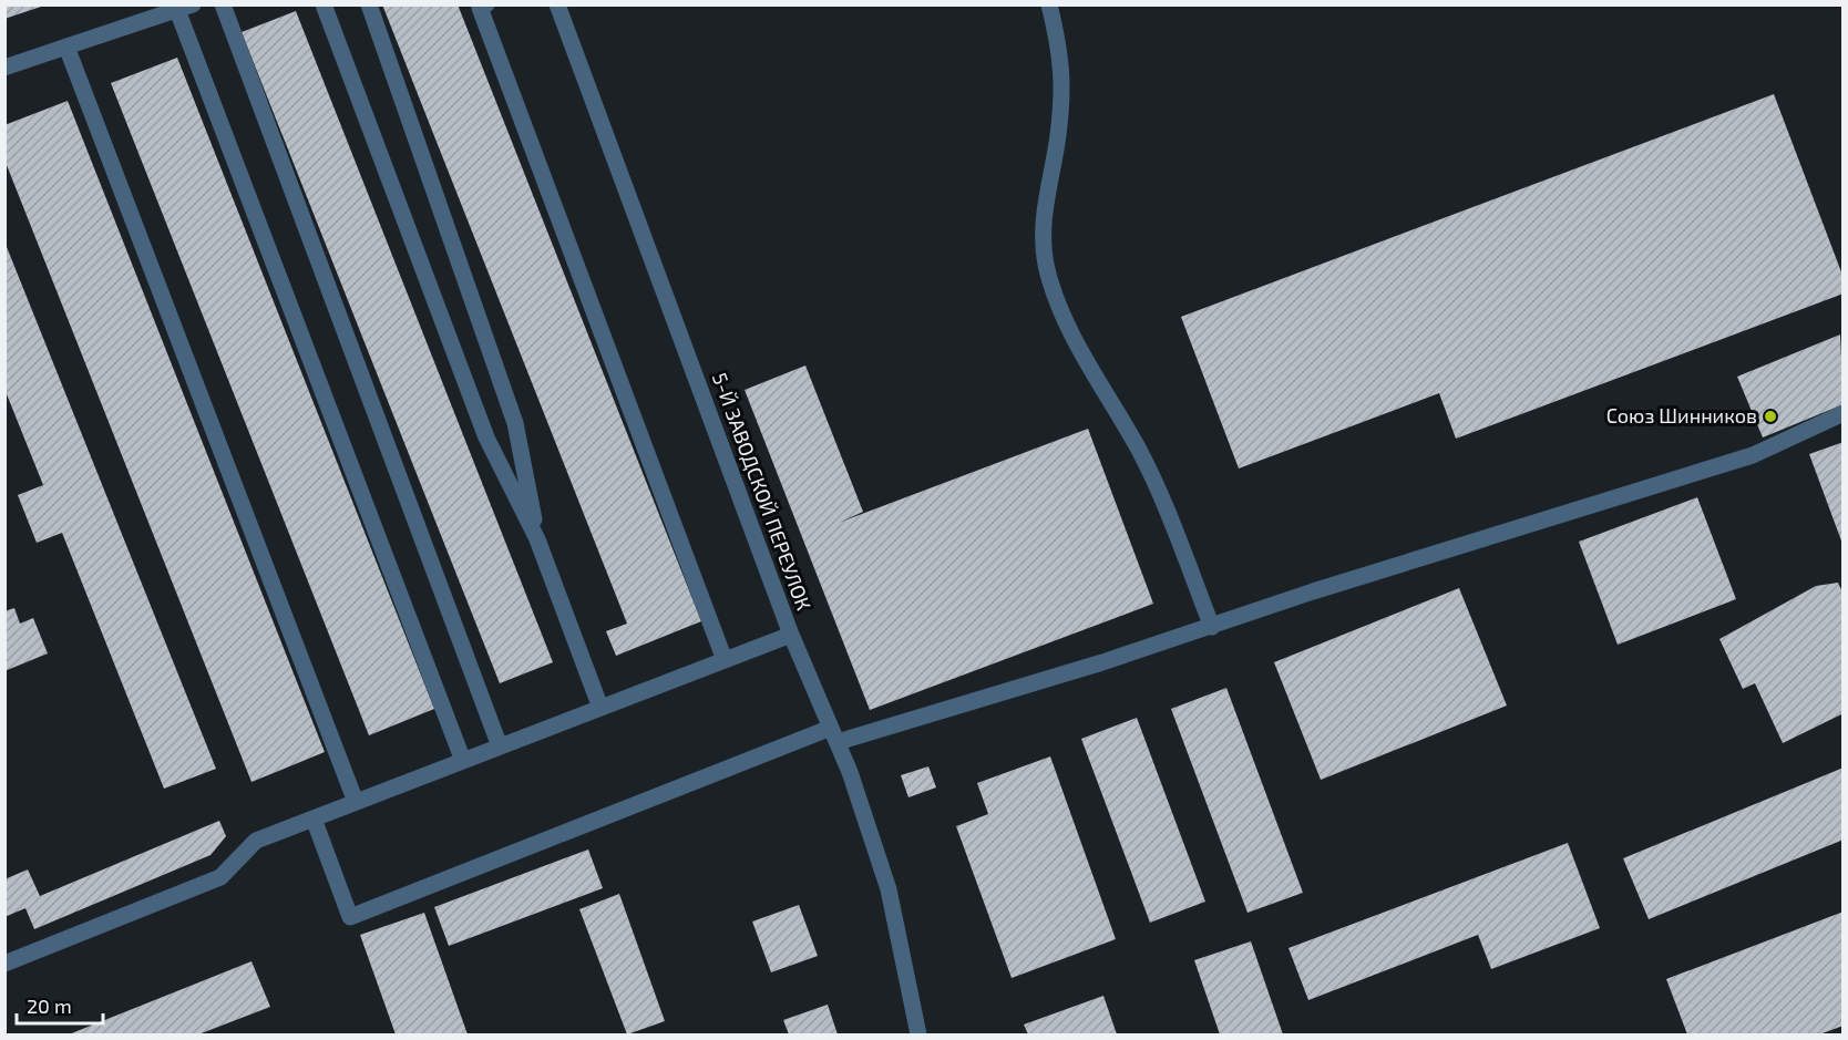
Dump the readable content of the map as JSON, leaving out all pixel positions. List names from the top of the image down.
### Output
{
  "streets": {
    "street": ["5-Й ЗАВОДСКОЙ ПЕРЕУЛОК"]
  },
  "places": ["Союз Шинников"],
  "scale_bar": "20 m"
}
